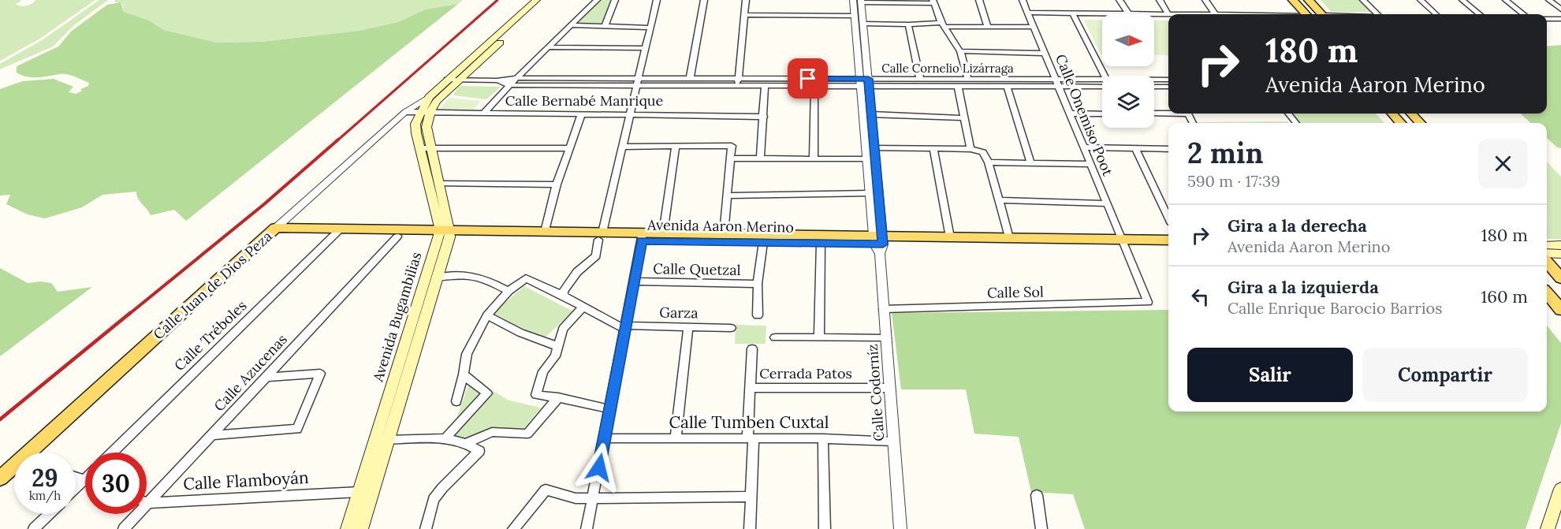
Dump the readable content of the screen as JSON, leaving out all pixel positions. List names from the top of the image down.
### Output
{
  "streets": {
    "main road": ["Avenida Aaron Merino", "Calle Juan de Dios Peza", "Avenida Bugambilias"],
    "street": [
      "Calle Cornelio Lizárraga",
      "Calle Bernabé Manrique",
      "Calle Onemiso Poot",
      "Calle Quetzal",
      "Calle Sol",
      "Garza",
      "Calle Tréboles",
      "Calle Azucenas",
      "Cerrada Patos",
      "Calle Codorníz",
      "Calle Tumben Cuxtal",
      "Calle Flamboyán"
    ]
  },
  "crossings": [
    ["Calle Cornelio Lizárraga", "Calle Onemiso Poot"],
    ["Calle Cornelio Lizárraga", "Calle Juan de Dios Peza"],
    ["Calle Bernabé Manrique", "Calle Juan de Dios Peza"],
    ["Calle Onemiso Poot", "Avenida Aaron Merino"],
    ["Calle Onemiso Poot", "Calle Sol"],
    ["Avenida Aaron Merino", "Calle Juan de Dios Peza"],
    ["Avenida Aaron Merino", "Avenida Bugambilias"],
    ["Avenida Aaron Merino", "Calle Tréboles"],
    ["Avenida Aaron Merino", "Calle Azucenas"],
    ["Avenida Aaron Merino", "Calle Codorníz"],
    ["Calle Sol", "Calle Codorníz"],
    ["Avenida Bugambilias", "Calle Flamboyán"],
    ["Calle Azucenas", "Calle Flamboyán"],
    ["Cerrada Patos", "Calle Codorníz"],
    ["Calle Codorníz", "Calle Tumben Cuxtal"]
  ],
  "north": "right",
  "page": {
    "turn": ["180 m", "Avenida Aaron Merino"],
    "heading": ["2 min", "590 m · 17:39"],
    "list": [
      {
        "name": "Gira a la derecha",
        "note": "Avenida Aaron Merino",
        "value": "180 m"
      },
      {
        "name": "Gira a la izquierda",
        "note": "Calle Enrique Barocio Barrios",
        "value": "160 m"
      }
    ],
    "buttons": ["Salir", "Compartir"],
    "speed": "29 km/h",
    "limit": "30"
  }
}
